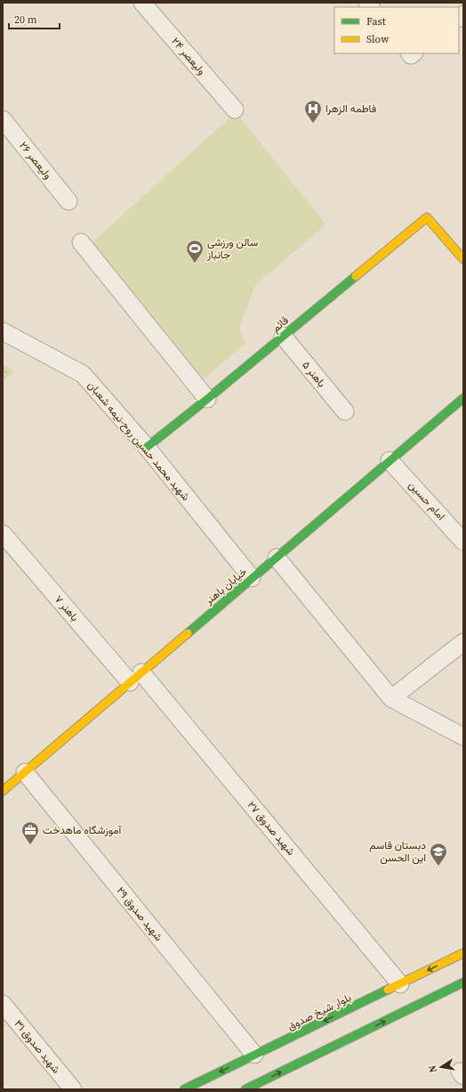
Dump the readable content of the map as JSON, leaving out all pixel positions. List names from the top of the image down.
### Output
{
  "streets": {
    "street": [
      "ولیعصر ۲۴",
      "ولیعصر ۲۶",
      "قائم",
      "باهنر ۵",
      "شهید محمد حسین روح-نیمه شعبان",
      "امام حسین",
      "خیابان باهنر",
      "باهنر ۷",
      "شهید صدوق ۲۷",
      "شهید صدوق ۲۹",
      "بلوار شیخ صدوق",
      "شهید صدوق ۳۱"
    ]
  },
  "crossings": [
    ["قائم", "باهنر ۵"],
    ["قائم", "شهید محمد حسین روح-نیمه شعبان"],
    ["شهید محمد حسین روح-نیمه شعبان", "خیابان باهنر"],
    ["امام حسین", "خیابان باهنر"],
    ["خیابان باهنر", "باهنر ۷"],
    ["خیابان باهنر", "شهید صدوق ۲۷"],
    ["خیابان باهنر", "شهید صدوق ۲۹"],
    ["باهنر ۷", "شهید صدوق ۲۷"],
    ["شهید صدوق ۲۷", "بلوار شیخ صدوق"],
    ["شهید صدوق ۲۹", "بلوار شیخ صدوق"]
  ],
  "places": {
    "hospital": ["فاطمه الزهرا"],
    "sports": ["سالن ورزشی جانباز"],
    "office": ["آموزشگاه ماهدخت"],
    "school or university": ["دبستان قاسم این الحسن"]
  },
  "legend": ["Fast", "Slow"],
  "scale_bar": "20 m",
  "north": "left"
}
